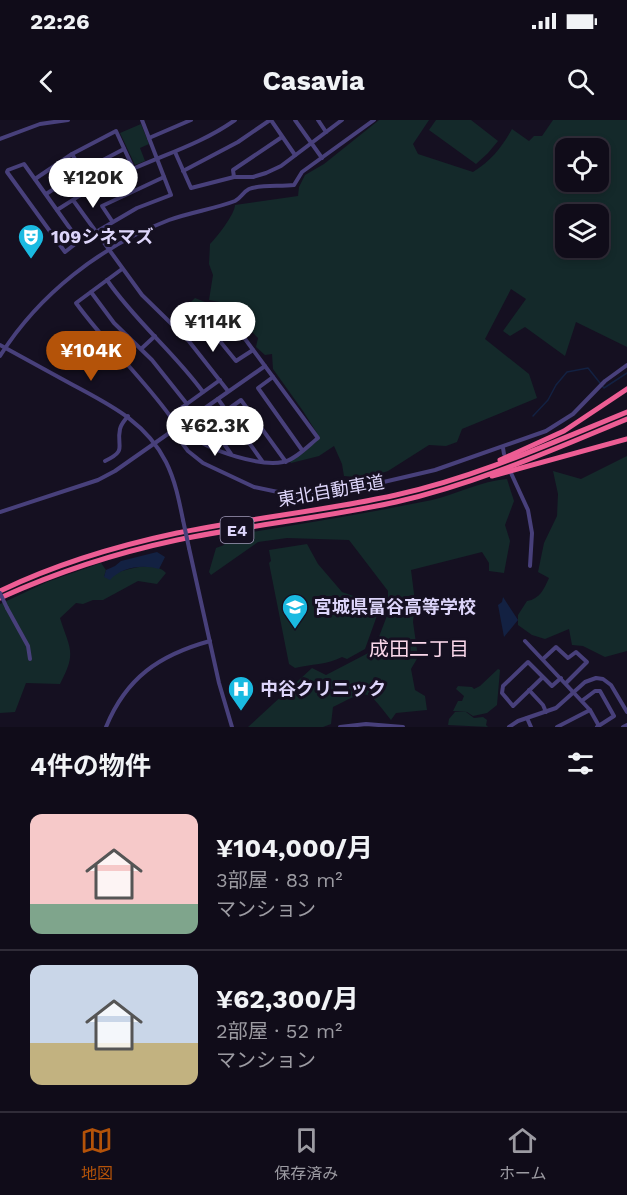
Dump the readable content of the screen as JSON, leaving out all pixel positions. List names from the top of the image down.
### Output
{
  "streets": {
    "highway": ["東北自動車道", "E4"]
  },
  "districts": ["成田二丁目"],
  "places": {
    "theatre": ["109シネマズ"],
    "school or university": ["宮城県富谷高等学校"],
    "hospital": ["中谷クリニック"]
  },
  "page": {
    "status": "22:26",
    "header": "Casavia",
    "price": [
      "¥120K",
      "¥114K",
      "¥104K",
      "¥62.3K"
    ],
    "heading": "4件の物件",
    "list": [
      {
        "name": "¥104,000/月",
        "note": "3部屋 · 83 m² · マンション"
      },
      {
        "name": "¥62,300/月",
        "note": "2部屋 · 52 m² · マンション"
      }
    ],
    "tabs": ["地図", "保存済み", "ホーム"]
  }
}
